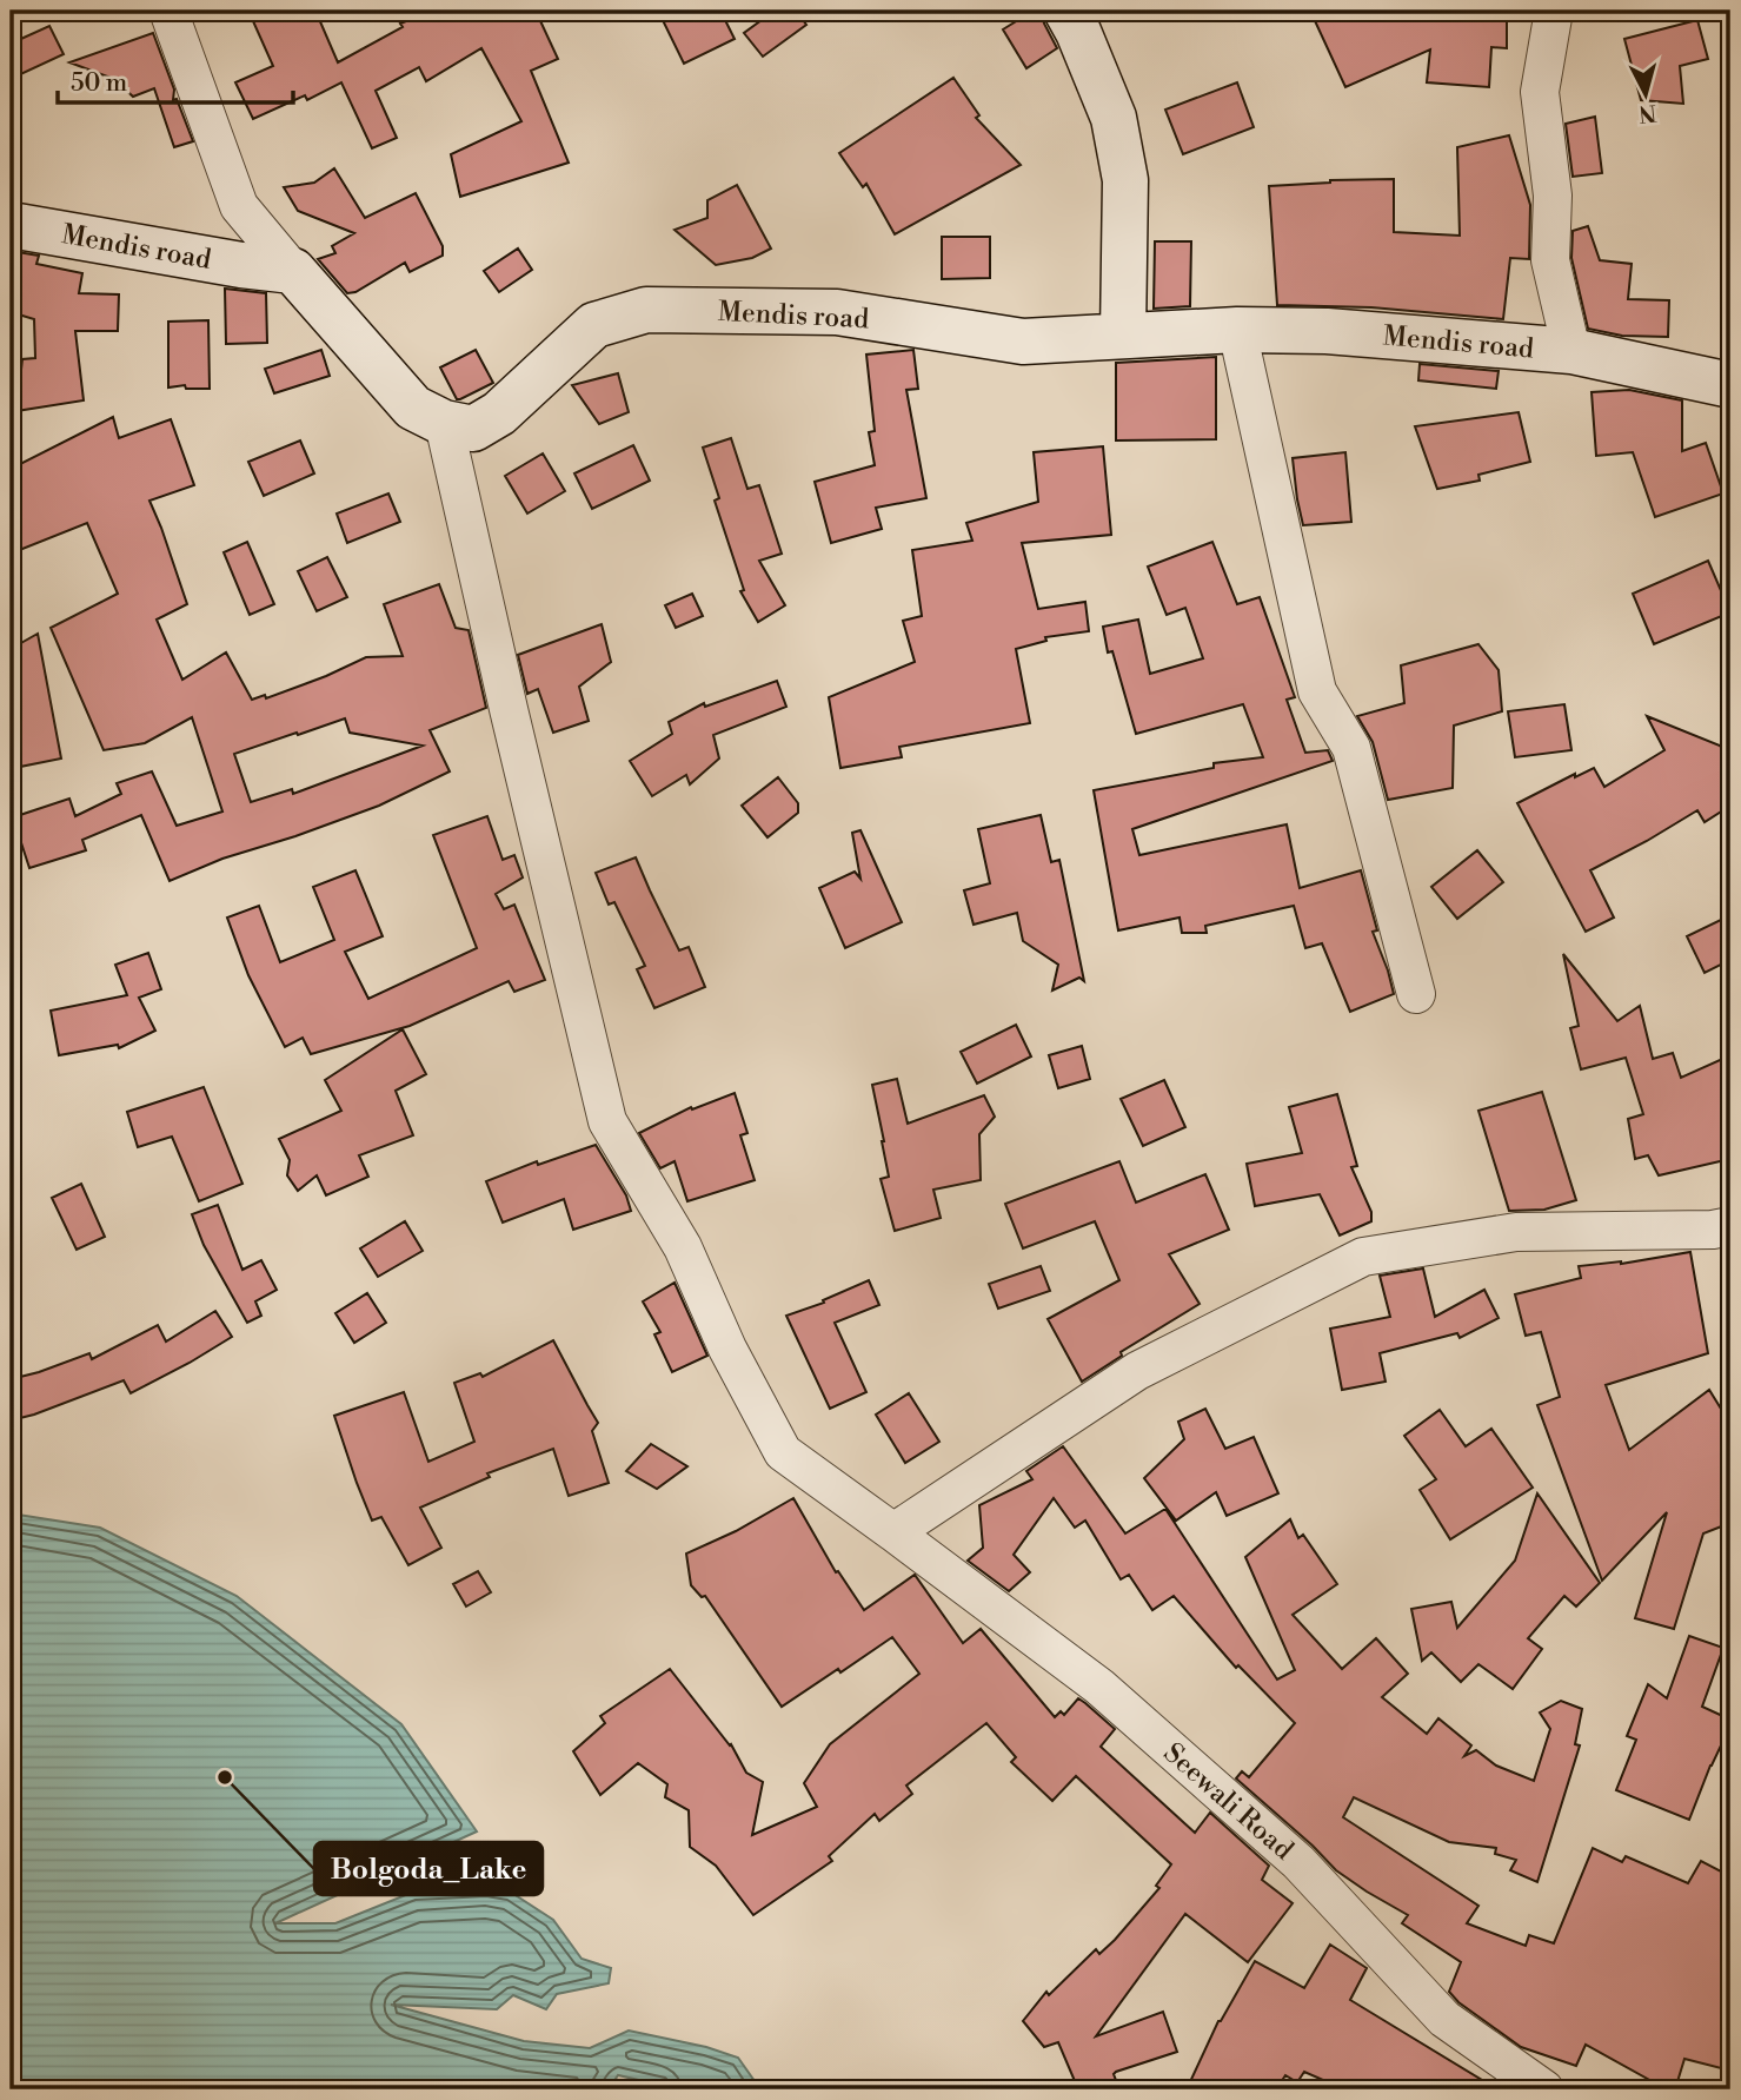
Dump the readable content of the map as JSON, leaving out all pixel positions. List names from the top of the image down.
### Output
{
  "streets": {
    "street": ["Mendis road", "Seewali Road"]
  },
  "crossings": [
    ["Mendis road", "Seewali Road"]
  ],
  "places": ["Bolgoda_Lake"],
  "scale_bar": "50 m",
  "north": "bottom"
}
